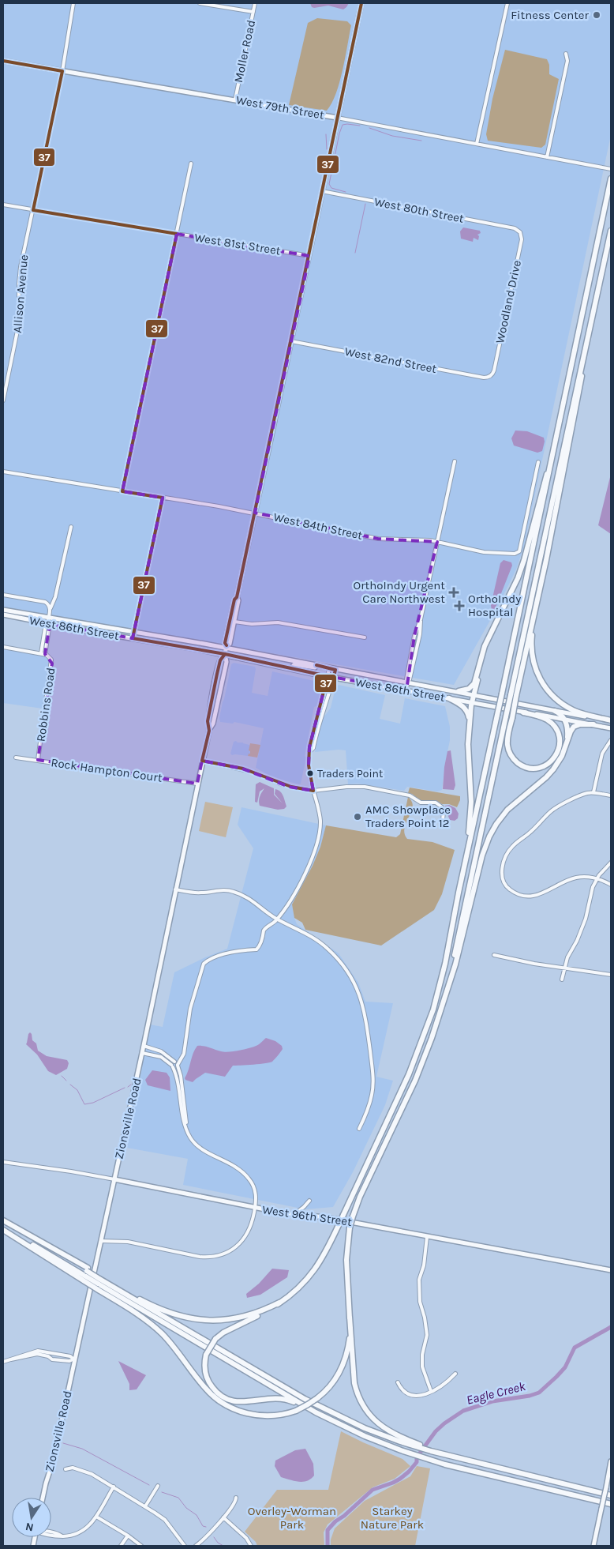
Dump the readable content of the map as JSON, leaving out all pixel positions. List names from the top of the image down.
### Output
{
  "streets": {
    "main road": [
      "West 79th Street",
      "West 86th Street",
      "Zionsville Road",
      "West 96th Street"
    ],
    "street": [
      "Moller Road",
      "West 80th Street",
      "West 81st Street",
      "Allison Avenue",
      "Woodland Drive",
      "West 82nd Street",
      "West 84th Street",
      "Robbins Road",
      "Rock Hampton Court"
    ]
  },
  "crossings": [
    ["Moller Road", "West 79th Street"],
    ["West 79th Street", "Allison Avenue"],
    ["West 79th Street", "Zionsville Road"],
    ["West 80th Street", "Woodland Drive"],
    ["West 80th Street", "Zionsville Road"],
    ["West 81st Street", "Allison Avenue"],
    ["West 81st Street", "Zionsville Road"],
    ["Woodland Drive", "West 82nd Street"],
    ["West 82nd Street", "Zionsville Road"],
    ["West 84th Street", "Zionsville Road"],
    ["West 86th Street", "Robbins Road"],
    ["West 86th Street", "Zionsville Road"],
    ["Robbins Road", "Rock Hampton Court"],
    ["Rock Hampton Court", "Zionsville Road"],
    ["Zionsville Road", "West 96th Street"]
  ],
  "water": ["Eagle Creek"],
  "parks": ["Overley-Worman Park", "Starkey Nature Park"],
  "places": {
    "other": ["Fitness Center", "Traders Point", "AMC Showplace Traders Point 12"],
    "health": ["OrthoIndy Urgent Care Northwest", "OrthoIndy Hospital"]
  },
  "lines": ["transit line 37"],
  "north": "bottom"
}
